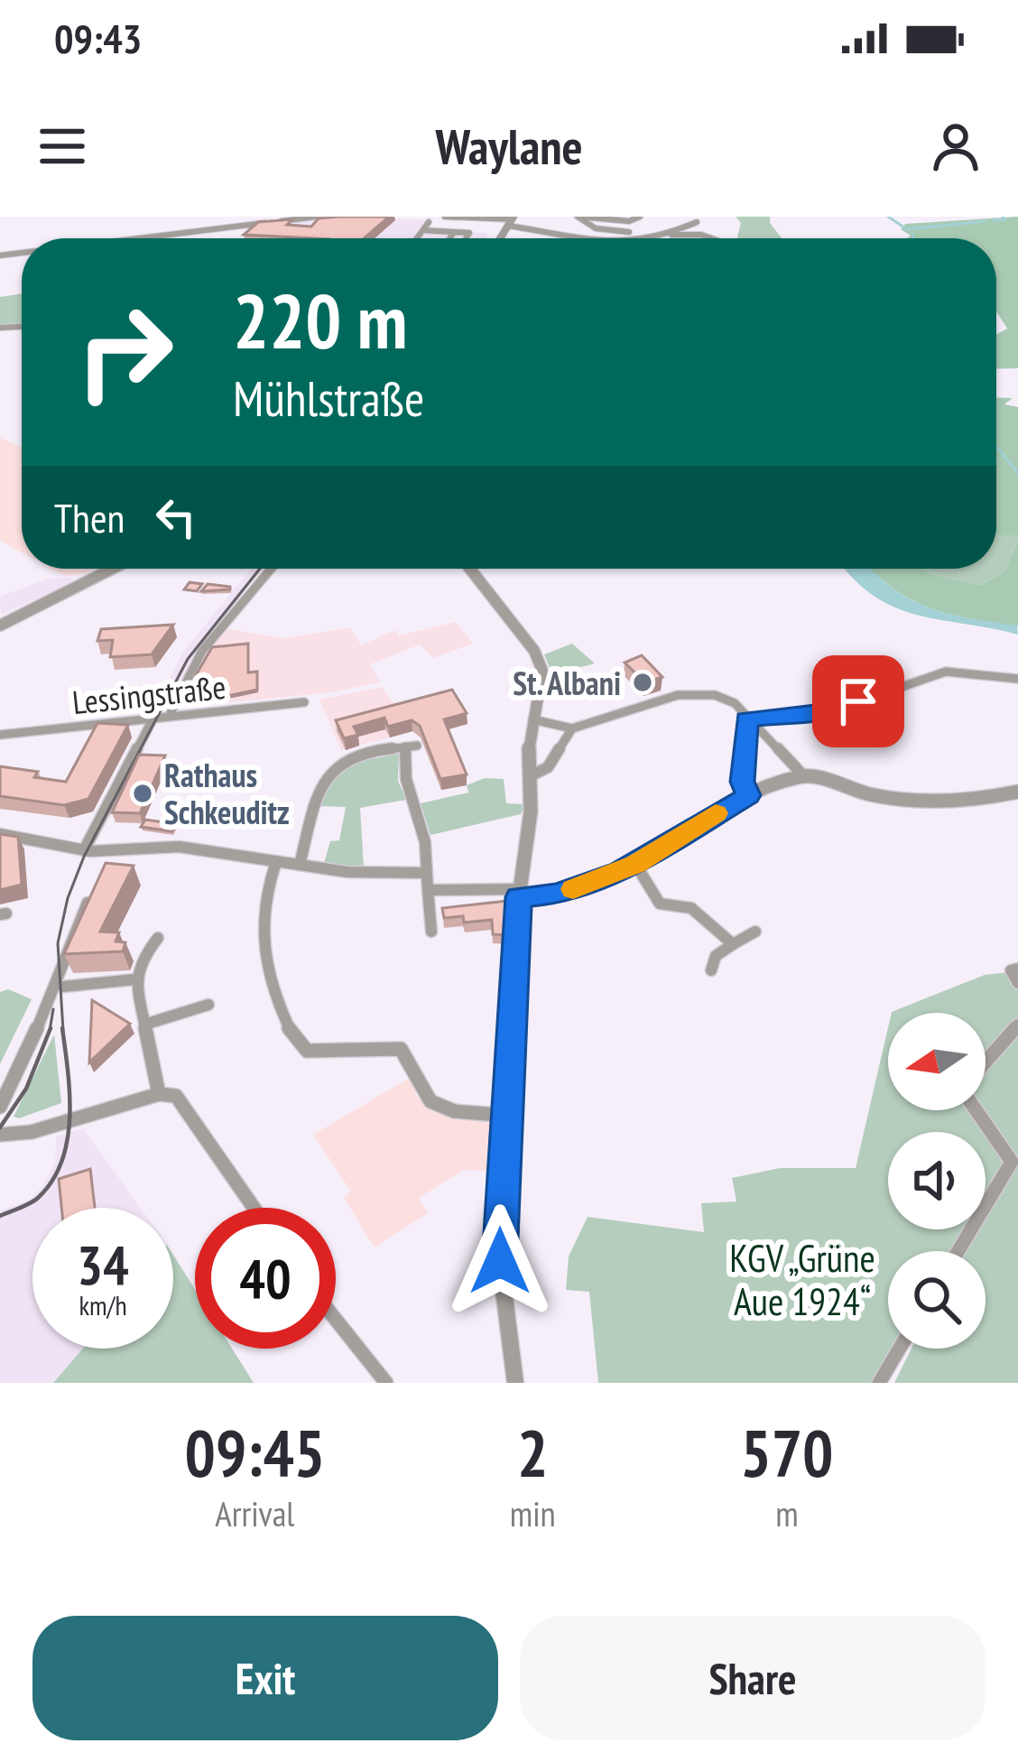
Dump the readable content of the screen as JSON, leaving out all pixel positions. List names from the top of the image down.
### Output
{
  "streets": {
    "street": ["Lessingstraße"]
  },
  "parks": ["KGV „Grüne Aue 1924“"],
  "places": ["St. Albani", "Rathaus Schkeuditz"],
  "north": "left",
  "page": {
    "status": "09:43",
    "header": "Waylane",
    "turn": ["220 m", "Mühlstraße"],
    "then": "Then",
    "speed": "34 km/h",
    "limit": "40",
    "eta": [
      "09:45",
      "Arrival",
      "2",
      "min",
      "570",
      "m"
    ],
    "buttons": ["Exit", "Share"]
  }
}
